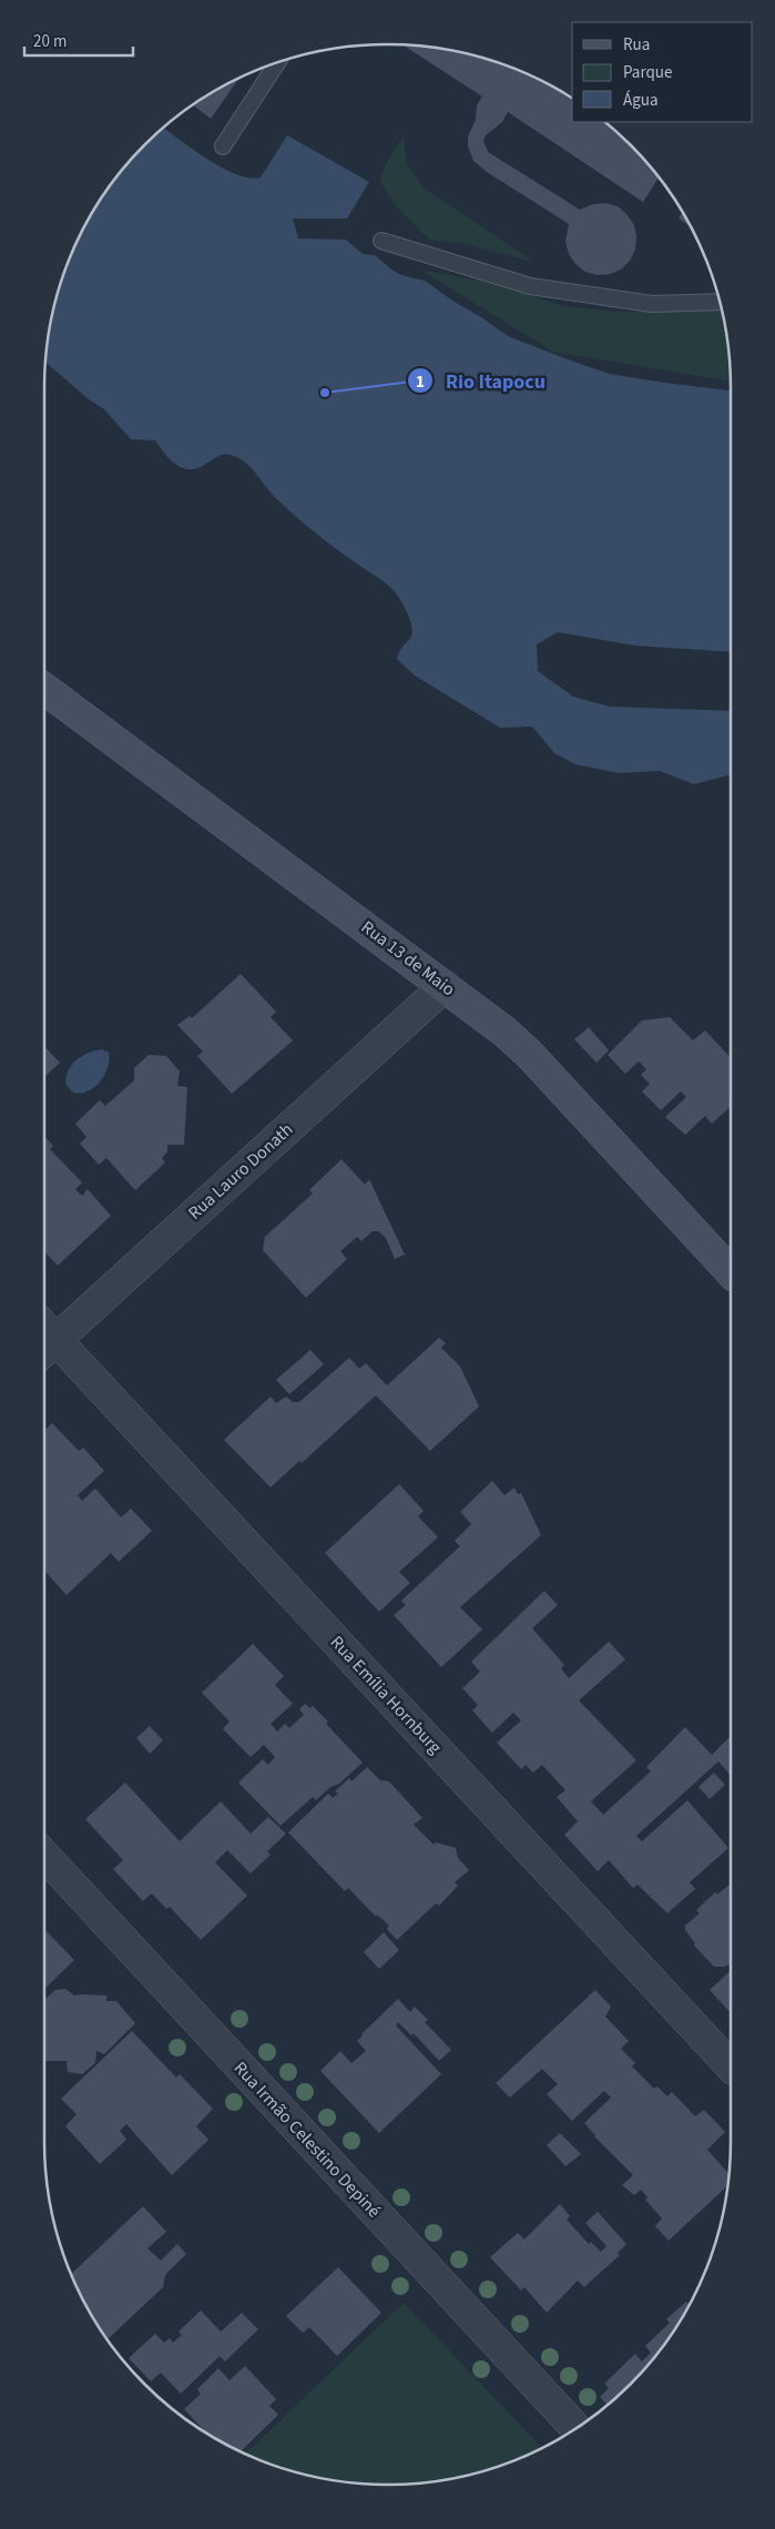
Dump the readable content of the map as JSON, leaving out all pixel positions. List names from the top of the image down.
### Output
{
  "streets": {
    "main road": ["Rua 13 de Maio"],
    "street": ["Rua Lauro Donath", "Rua Emília Hornburg", "Rua Irmão Celestino Depiné"]
  },
  "crossings": [
    ["Rua 13 de Maio", "Rua Lauro Donath"]
  ],
  "places": ["Rio Itapocu"],
  "legend": ["Rua", "Parque", "Água"],
  "scale_bar": "20 m"
}
